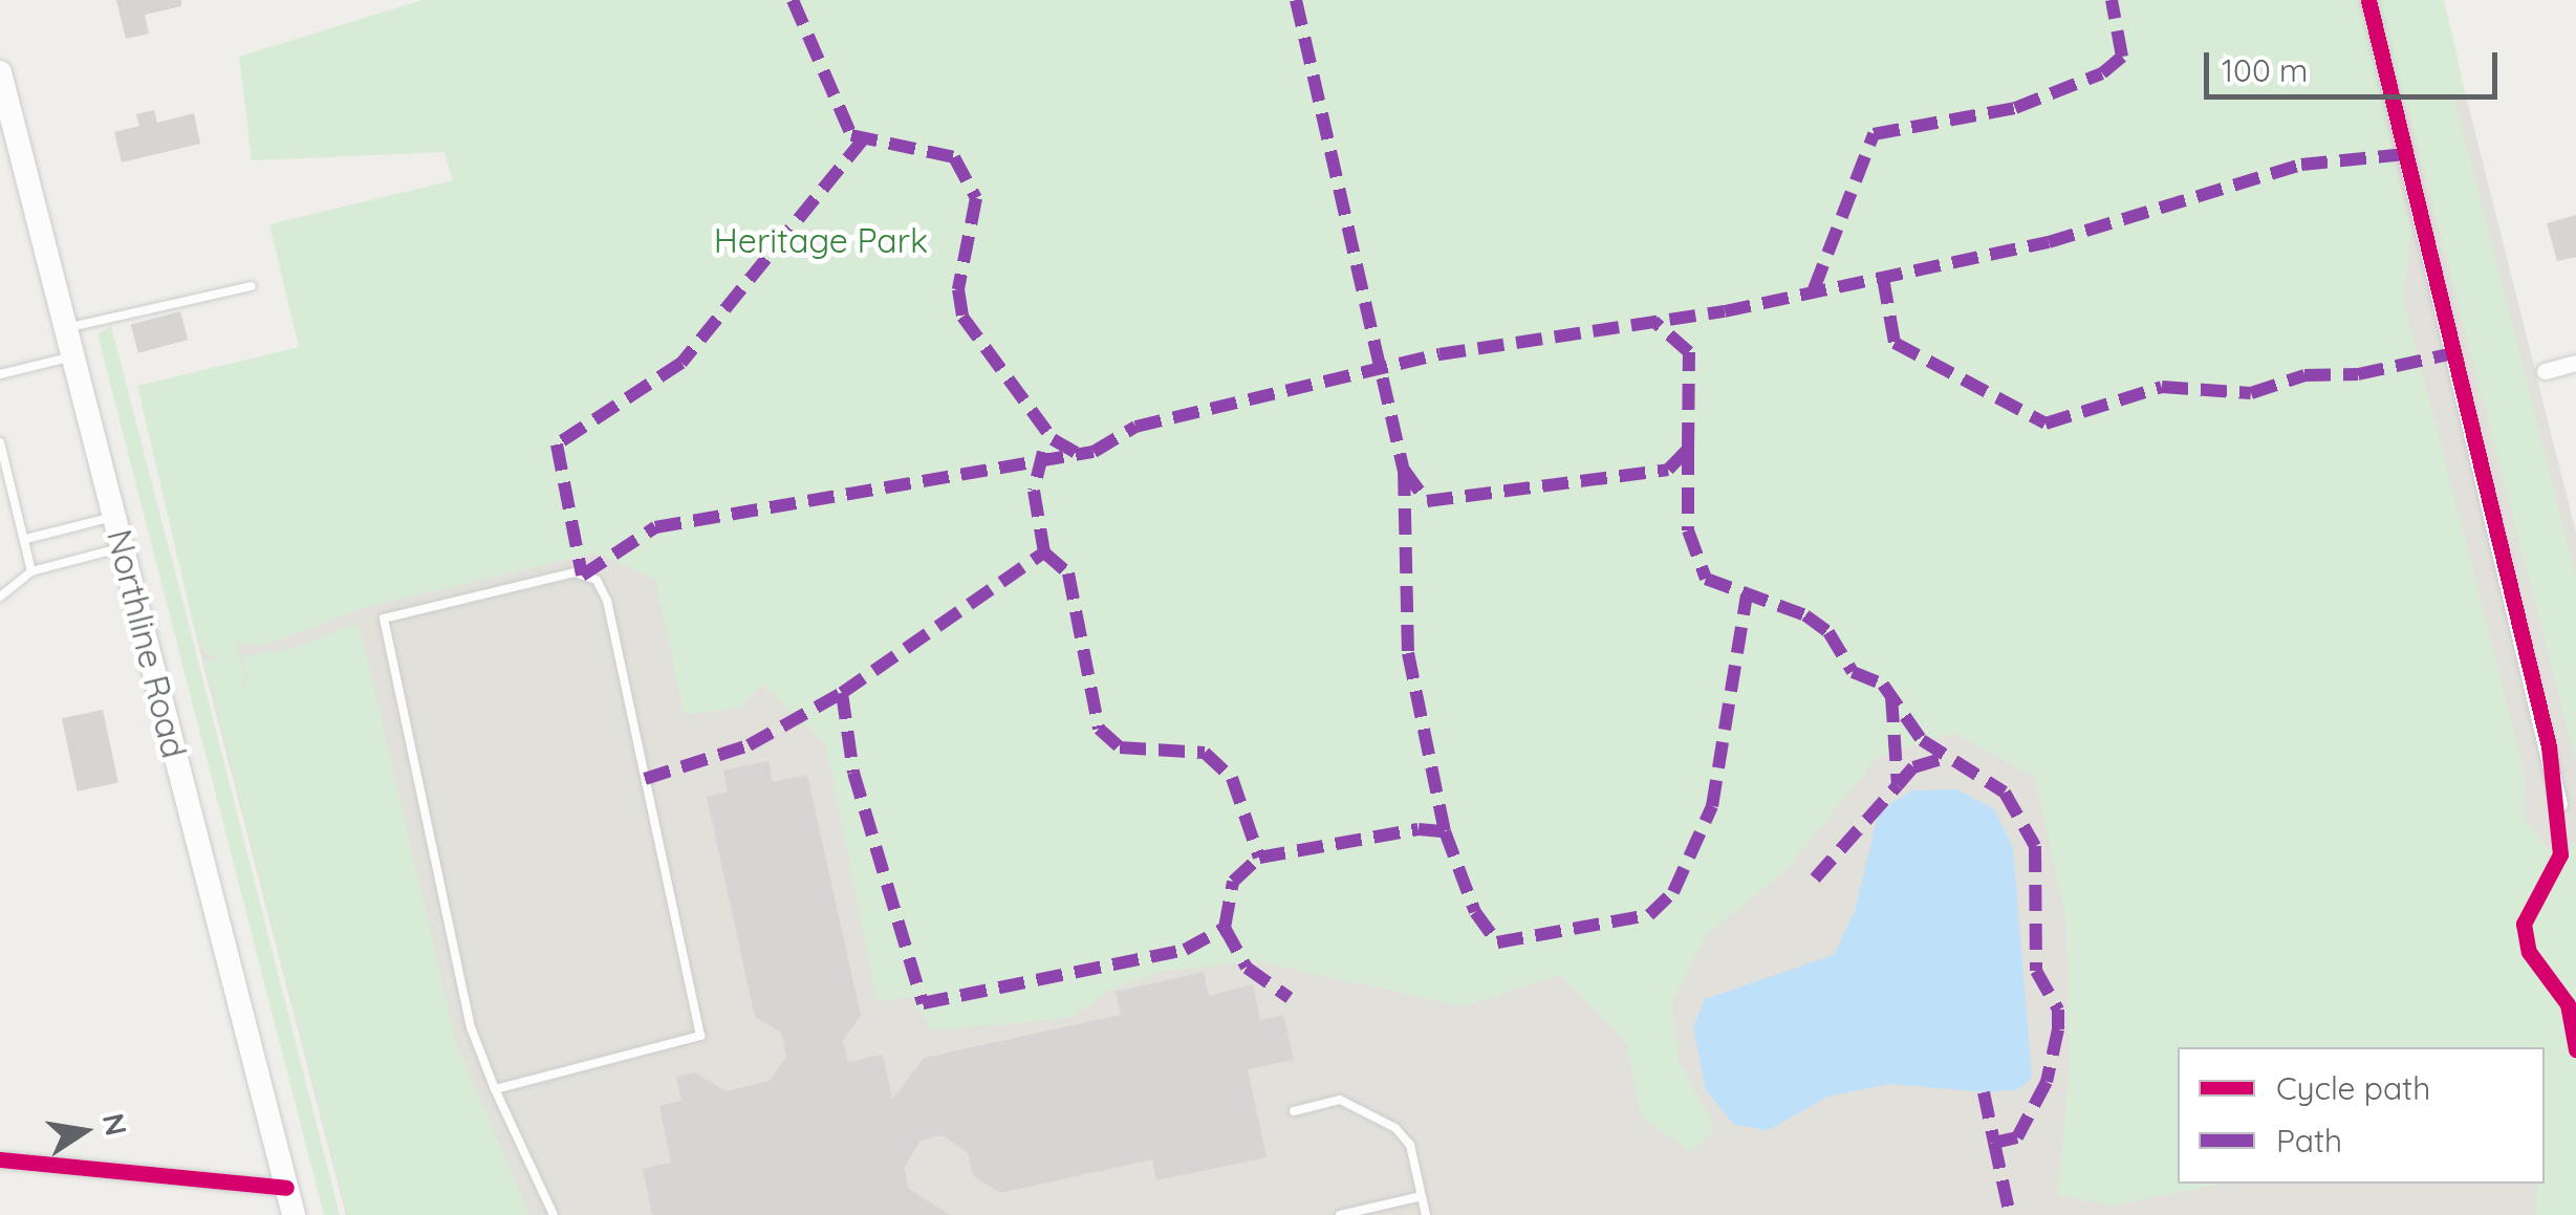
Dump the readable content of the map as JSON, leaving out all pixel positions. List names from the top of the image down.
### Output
{
  "streets": {
    "main road": ["Northline Road"]
  },
  "parks": ["Heritage Park"],
  "legend": ["Cycle path", "Path"],
  "scale_bar": "100 m",
  "north": "right"
}
